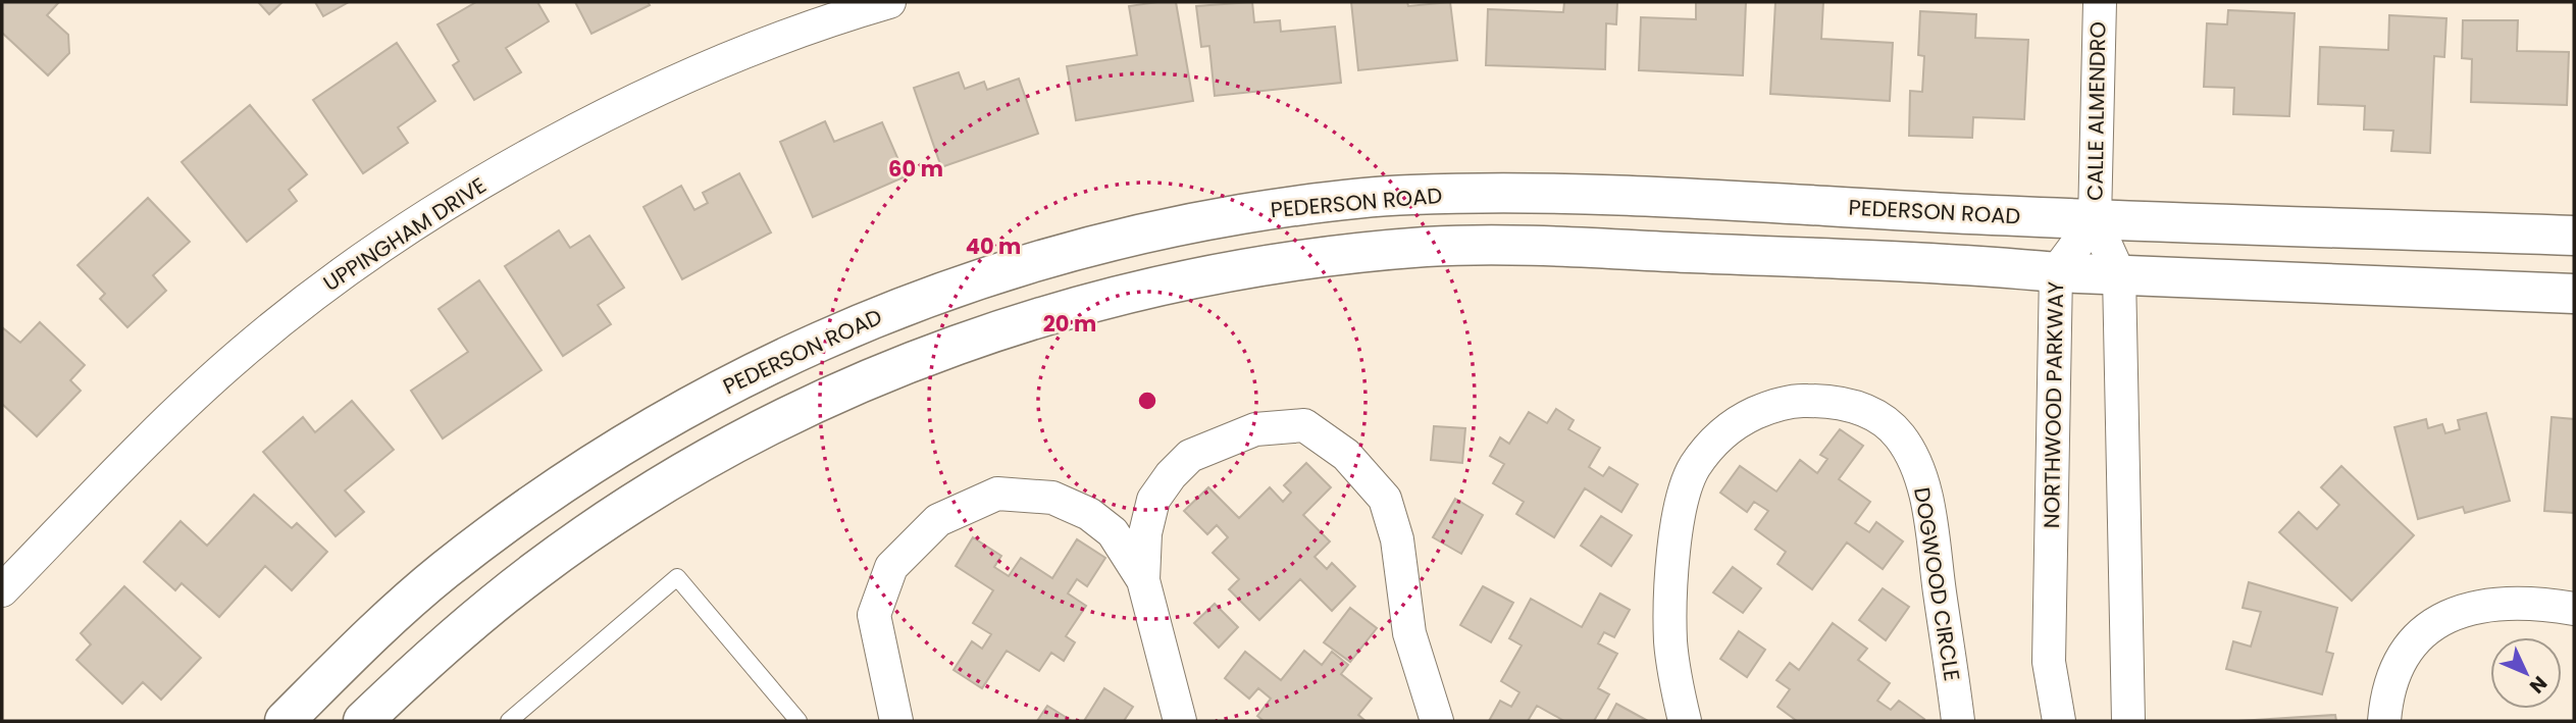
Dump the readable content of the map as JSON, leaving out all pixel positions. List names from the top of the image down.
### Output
{
  "streets": {
    "street": [
      "CALLE ALMENDRO",
      "PEDERSON ROAD",
      "UPPINGHAM DRIVE",
      "NORTHWOOD PARKWAY",
      "DOGWOOD CIRCLE"
    ]
  },
  "crossings": [
    ["CALLE ALMENDRO", "PEDERSON ROAD"],
    ["CALLE ALMENDRO", "NORTHWOOD PARKWAY"],
    ["PEDERSON ROAD", "NORTHWOOD PARKWAY"]
  ],
  "north": "bottom right",
  "rings": ["60 m", "40 m", "20 m"]
}
